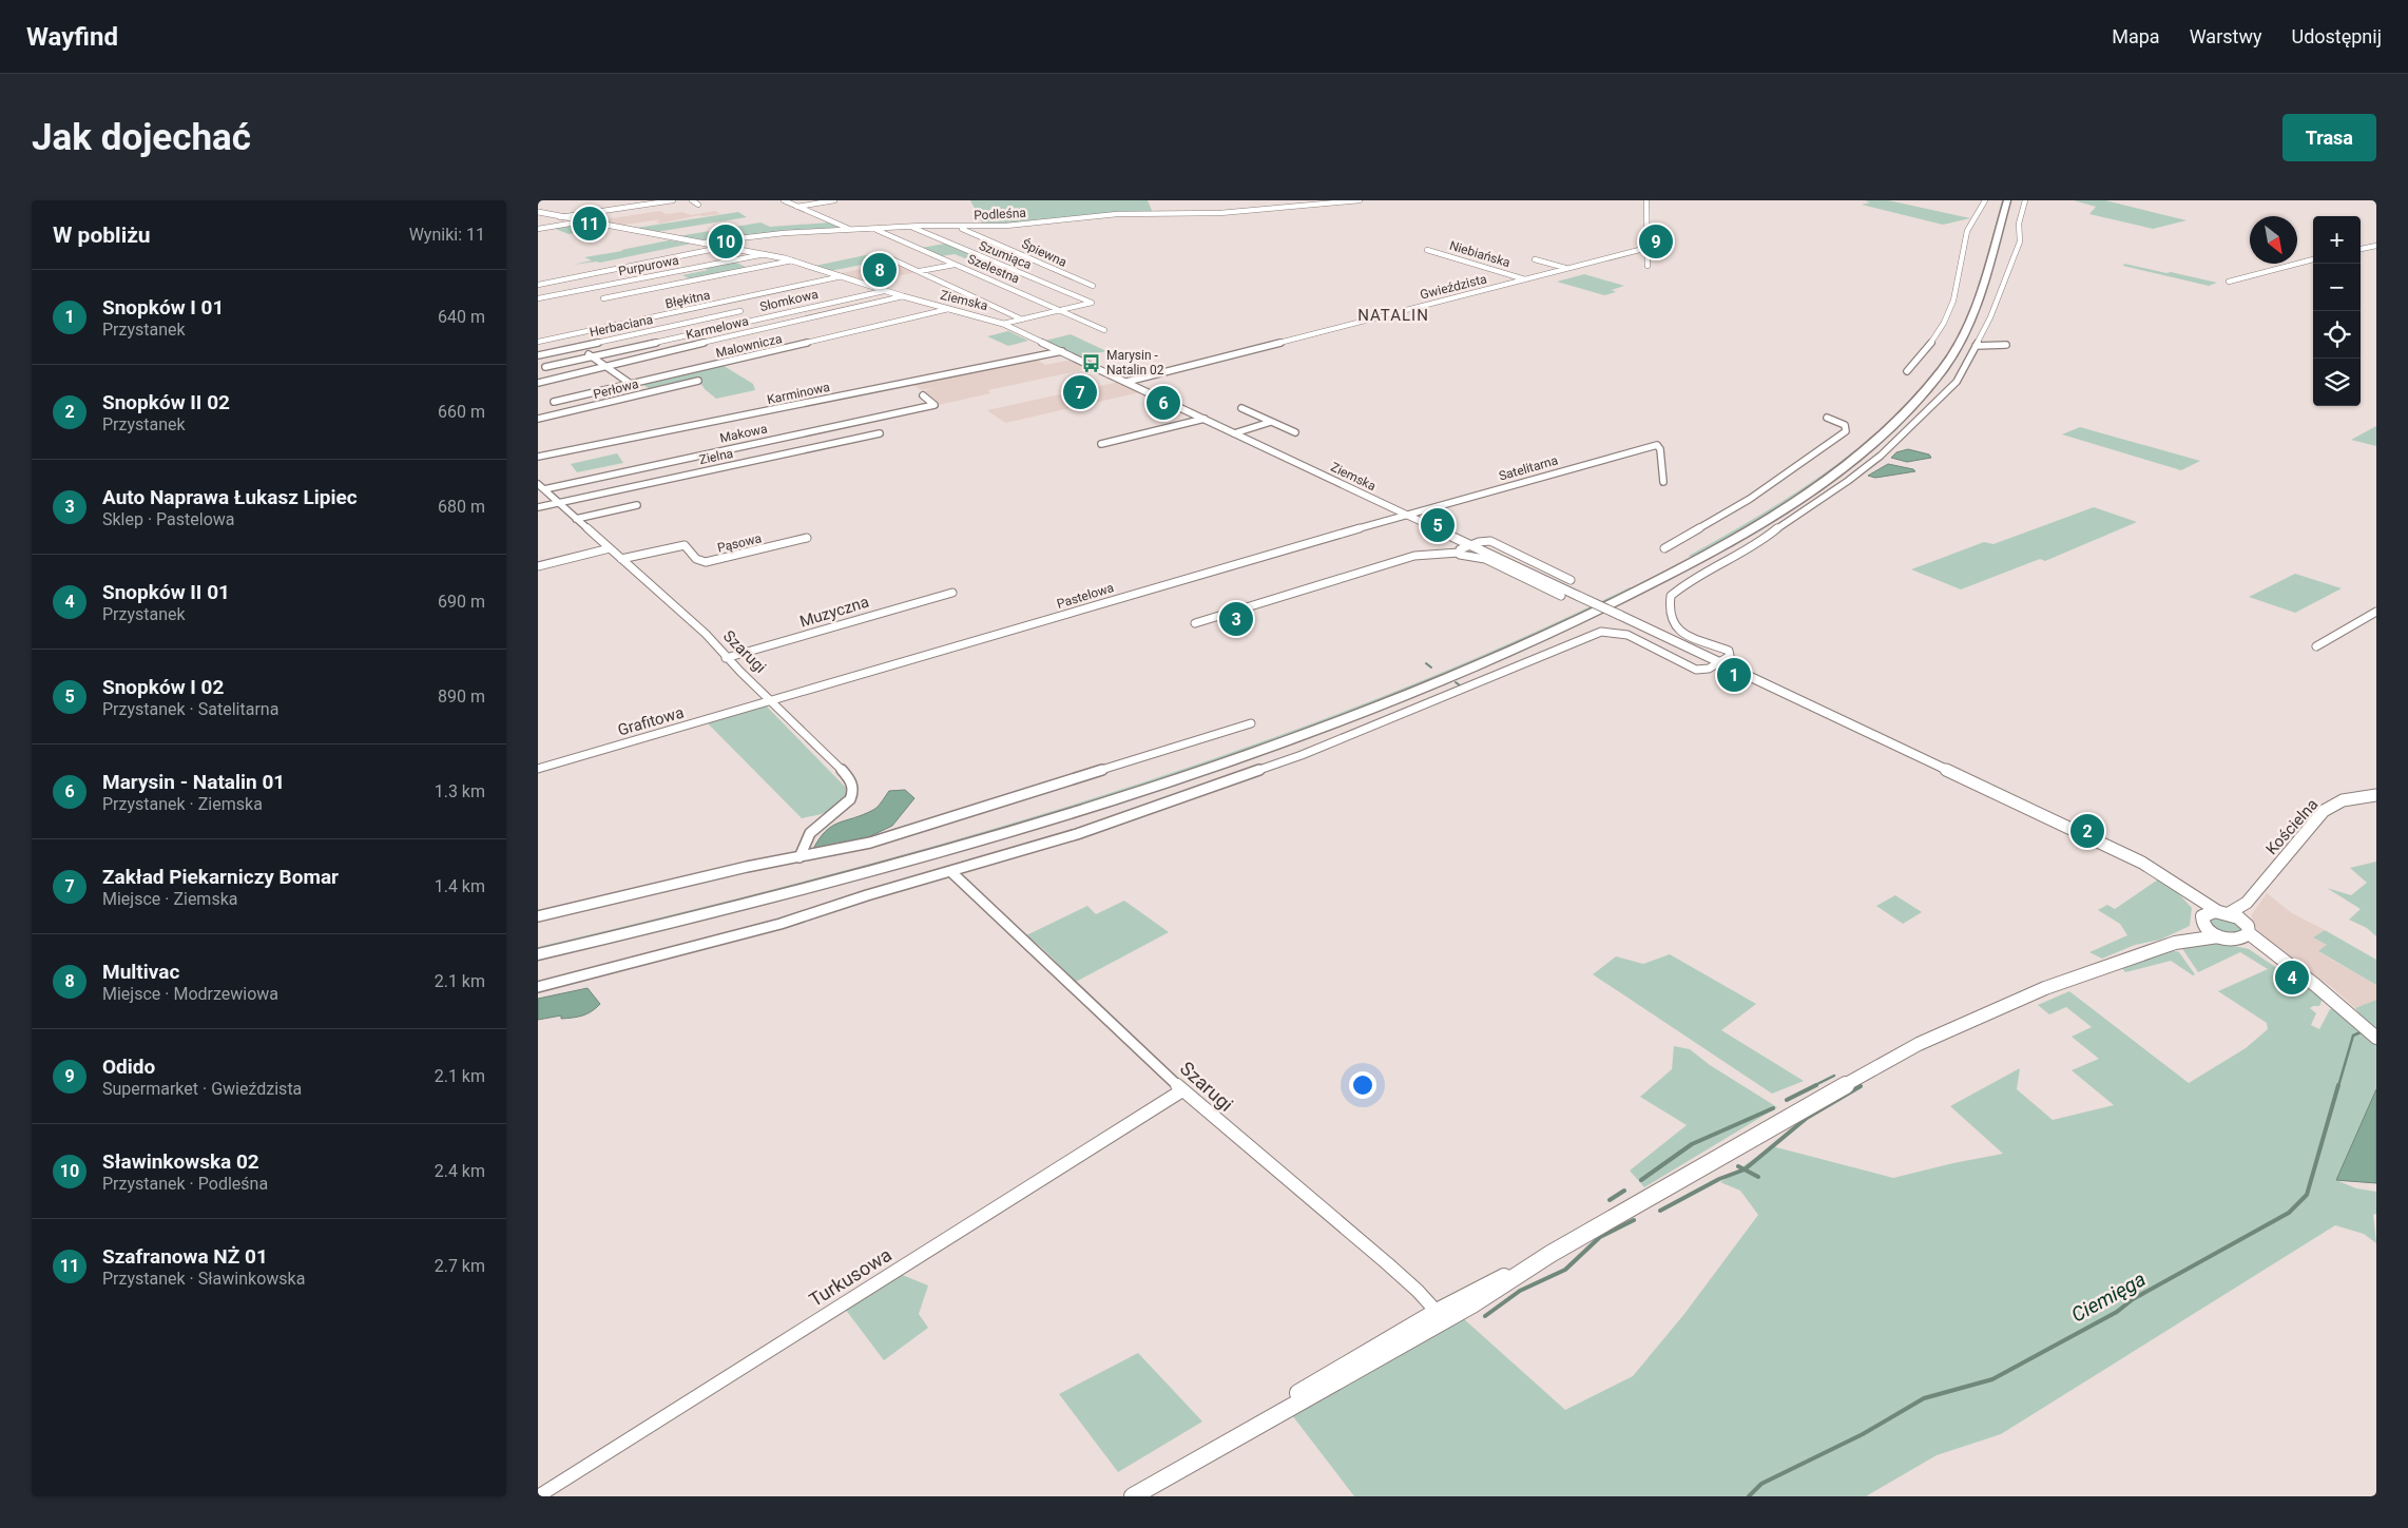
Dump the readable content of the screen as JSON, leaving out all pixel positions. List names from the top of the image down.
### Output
{
  "streets": {
    "street": [
      "Podleśna",
      "Śpiewna",
      "Niebiańska",
      "Szumiąca",
      "Purpurowa",
      "Szelestna",
      "Gwieździsta",
      "Błękitna",
      "Słomkowa",
      "Ziemska",
      "Herbaciana",
      "Karmelowa",
      "Malownicza",
      "Perłowa",
      "Karminowa",
      "Makowa",
      "Zielna",
      "Satelitarna",
      "Pąsowa",
      "Pastelowa",
      "Muzyczna",
      "Szarugi",
      "Grafitowa",
      "Kościelna",
      "Turkusowa"
    ]
  },
  "crossings": [
    ["Podleśna", "Śpiewna"],
    ["Podleśna", "Szumiąca"],
    ["Podleśna", "Szelestna"],
    ["Podleśna", "Ziemska"],
    ["Niebiańska", "Gwieździsta"],
    ["Szumiąca", "Szelestna"],
    ["Purpurowa", "Ziemska"],
    ["Gwieździsta", "Ziemska"],
    ["Błękitna", "Ziemska"],
    ["Słomkowa", "Ziemska"],
    ["Ziemska", "Karmelowa"],
    ["Ziemska", "Malownicza"],
    ["Ziemska", "Karminowa"],
    ["Ziemska", "Satelitarna"],
    ["Ziemska", "Pastelowa"],
    ["Ziemska", "Kościelna"],
    ["Makowa", "Szarugi"],
    ["Zielna", "Szarugi"],
    ["Satelitarna", "Pastelowa"],
    ["Pąsowa", "Szarugi"],
    ["Pastelowa", "Szarugi"],
    ["Pastelowa", "Grafitowa"],
    ["Muzyczna", "Szarugi"],
    ["Szarugi", "Grafitowa"],
    ["Szarugi", "Turkusowa"]
  ],
  "districts": ["NATALIN"],
  "water": ["Ciemięga"],
  "places": {
    "bus stop": ["Marysin - Natalin 02"]
  },
  "north": "bottom right",
  "page": {
    "header": "Wayfind",
    "nav": ["Mapa", "Warstwy", "Udostępnij"],
    "buttons": "Trasa",
    "title": "Jak dojechać",
    "heading": ["W pobliżu", "Wyniki: 11"],
    "pins": [
      "11",
      "9",
      "10",
      "8",
      "7",
      "6",
      "5",
      "3",
      "1",
      "2",
      "4"
    ],
    "map_buttons": ["+", "−"],
    "list": [
      {
        "mark": "1",
        "name": "Snopków I 01",
        "note": "Przystanek",
        "value": "640 m"
      },
      {
        "mark": "2",
        "name": "Snopków II 02",
        "note": "Przystanek",
        "value": "660 m"
      },
      {
        "mark": "3",
        "name": "Auto Naprawa Łukasz Lipiec",
        "note": "Sklep · Pastelowa",
        "value": "680 m"
      },
      {
        "mark": "4",
        "name": "Snopków II 01",
        "note": "Przystanek",
        "value": "690 m"
      },
      {
        "mark": "5",
        "name": "Snopków I 02",
        "note": "Przystanek · Satelitarna",
        "value": "890 m"
      },
      {
        "mark": "6",
        "name": "Marysin - Natalin 01",
        "note": "Przystanek · Ziemska",
        "value": "1.3 km"
      },
      {
        "mark": "7",
        "name": "Zakład Piekarniczy Bomar",
        "note": "Miejsce · Ziemska",
        "value": "1.4 km"
      },
      {
        "mark": "8",
        "name": "Multivac",
        "note": "Miejsce · Modrzewiowa",
        "value": "2.1 km"
      },
      {
        "mark": "9",
        "name": "Odido",
        "note": "Supermarket · Gwieździsta",
        "value": "2.1 km"
      },
      {
        "mark": "10",
        "name": "Sławinkowska 02",
        "note": "Przystanek · Podleśna",
        "value": "2.4 km"
      },
      {
        "mark": "11",
        "name": "Szafranowa NŻ 01",
        "note": "Przystanek · Sławinkowska",
        "value": "2.7 km"
      }
    ]
  }
}
